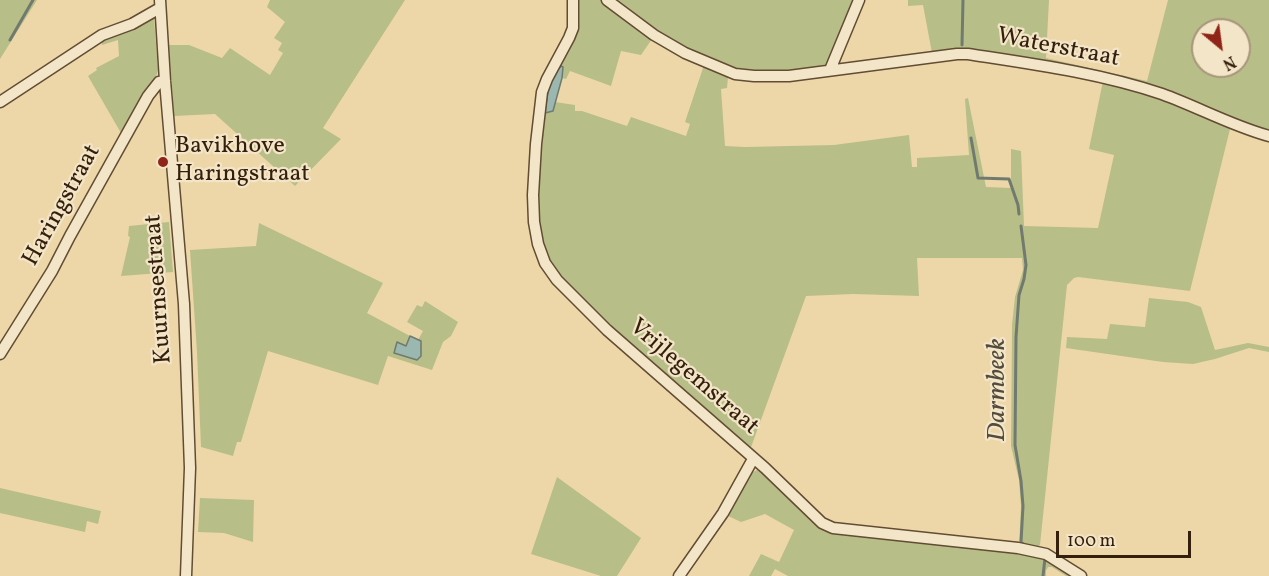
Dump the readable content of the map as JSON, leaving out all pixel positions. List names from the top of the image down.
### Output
{
  "streets": {
    "street": [
      "Waterstraat",
      "Haringstraat",
      "Kuurnsestraat",
      "Vrijlegemstraat"
    ]
  },
  "crossings": [
    ["Haringstraat", "Kuurnsestraat"]
  ],
  "water": ["Darmbeek"],
  "places": ["Bavikhove Haringstraat"],
  "scale_bar": "100 m",
  "north": "bottom right"
}
